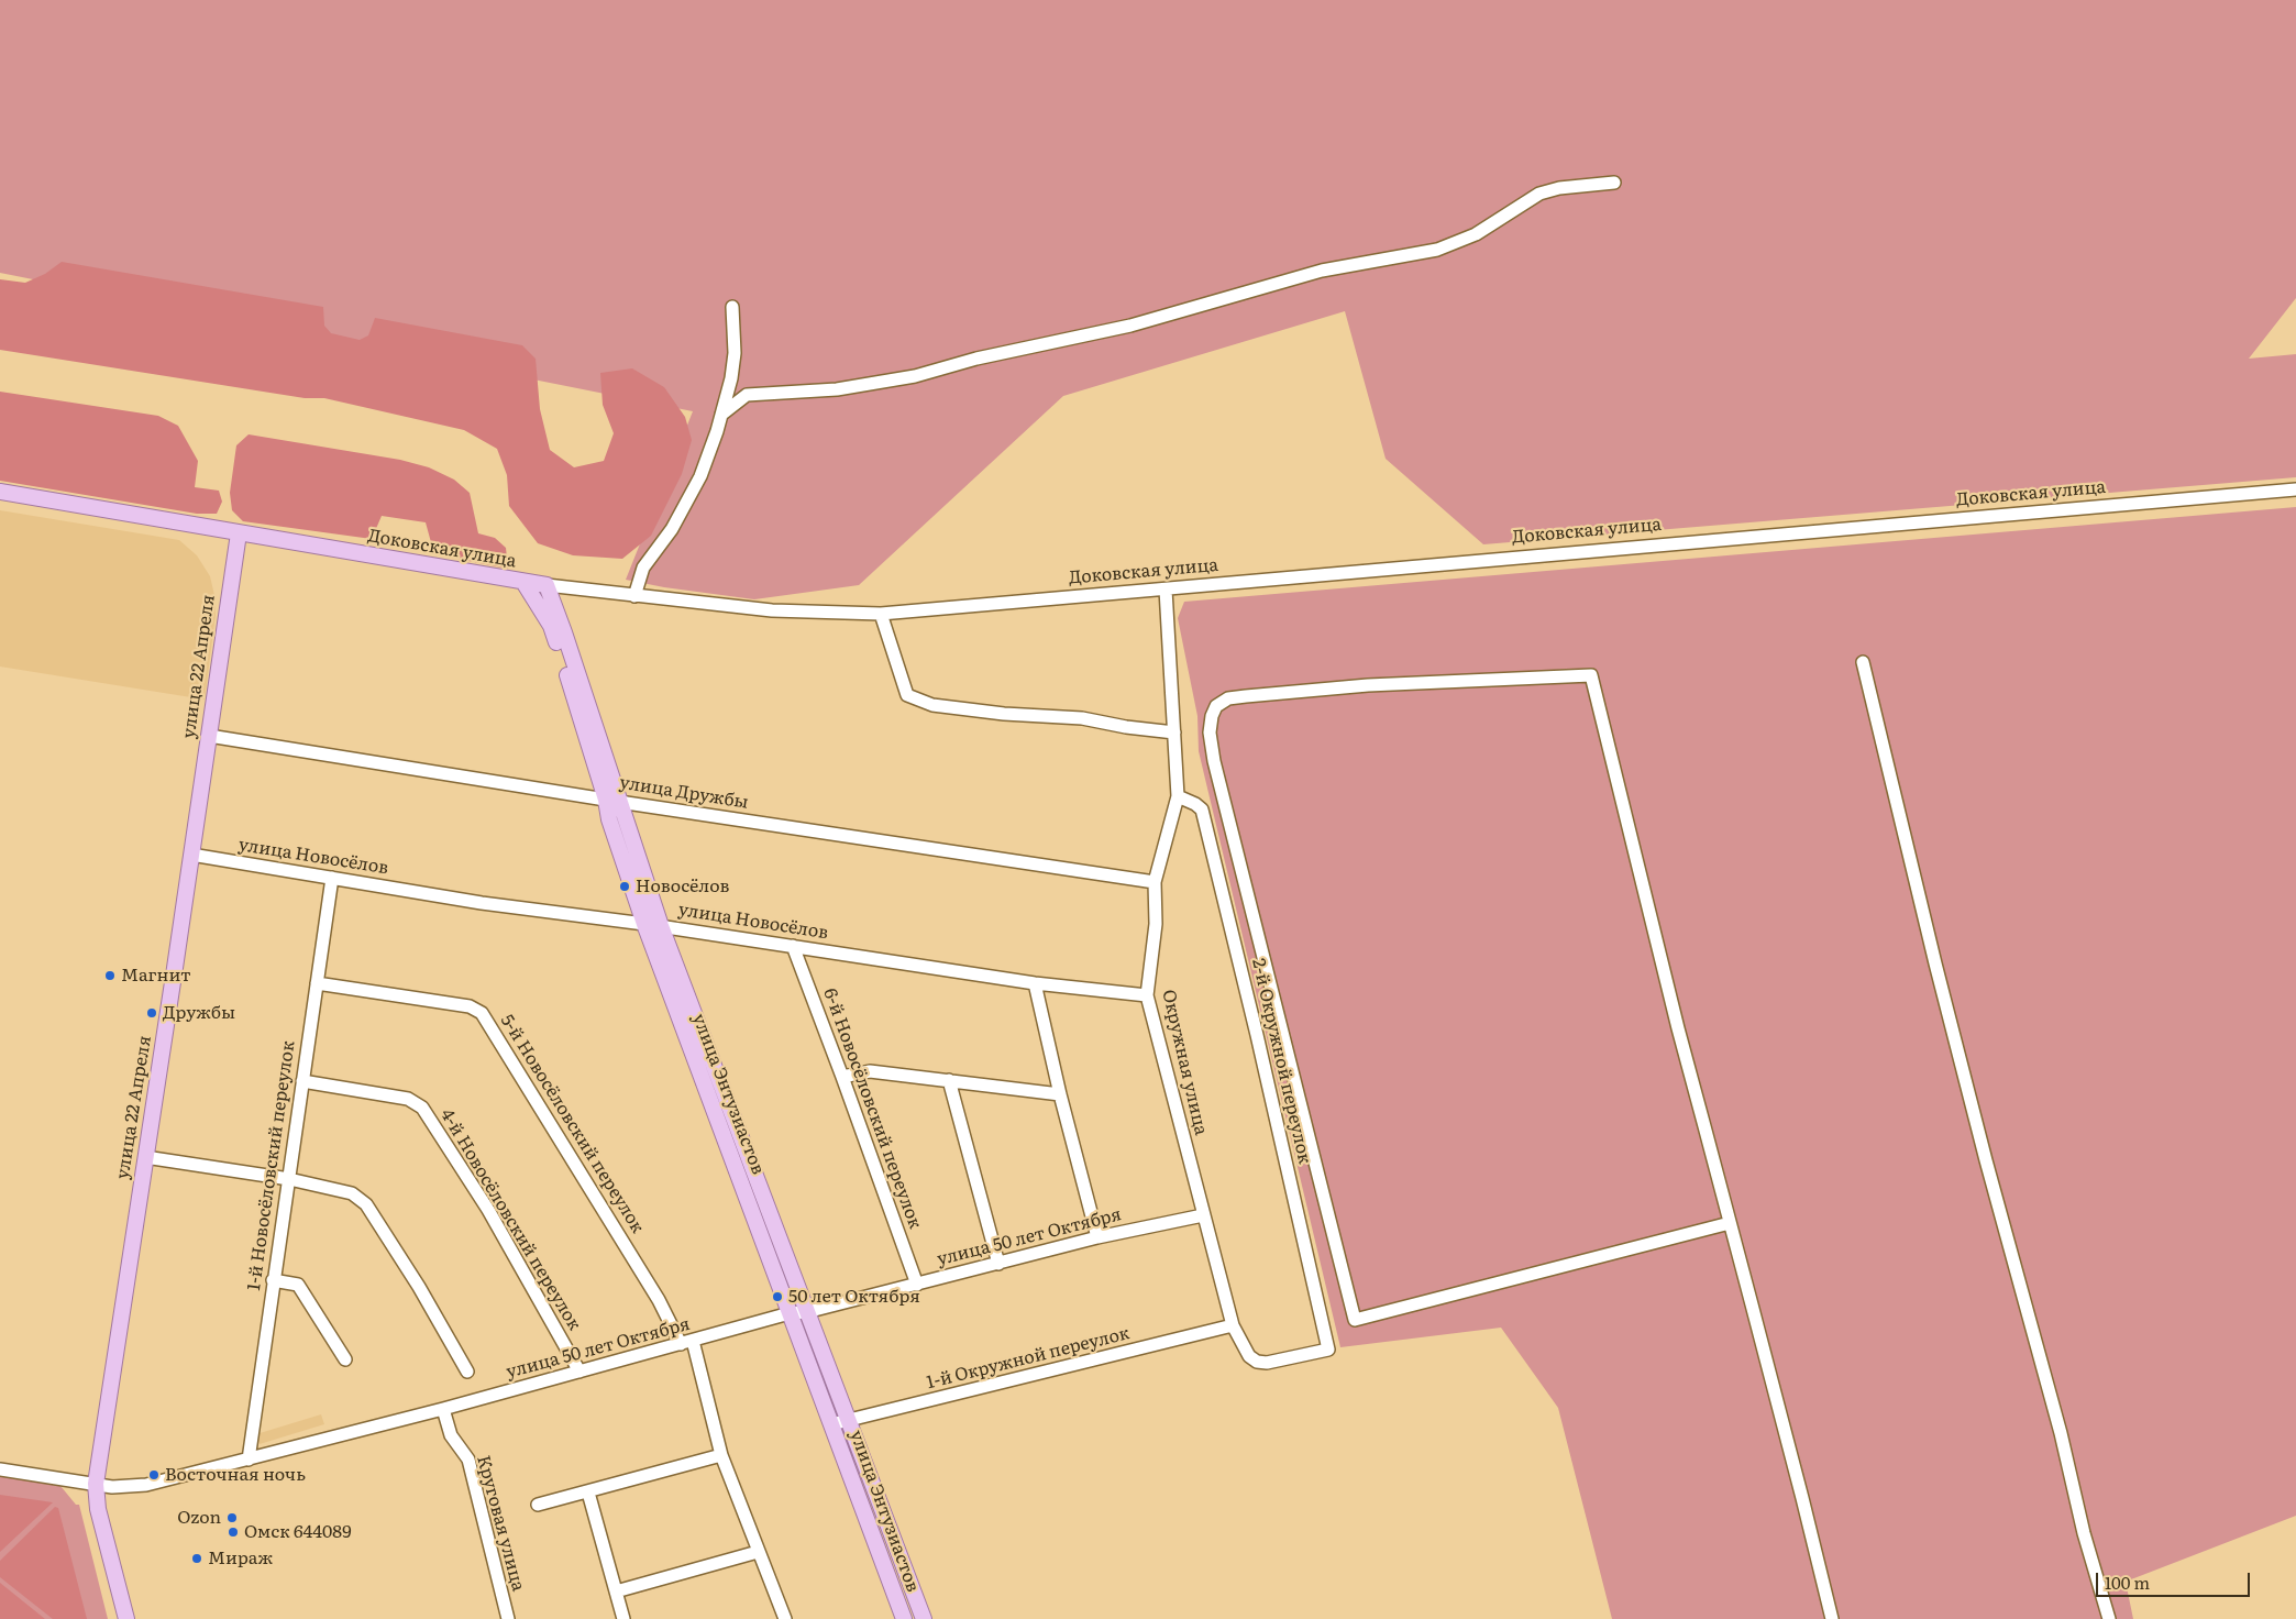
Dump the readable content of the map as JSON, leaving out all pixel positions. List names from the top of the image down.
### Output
{
  "streets": {
    "main road": ["Доковская улица", "улица 22 Апреля", "улица Энтузиастов"],
    "street": [
      "улица Дружбы",
      "улица Новосёлов",
      "2-й Окружной переулок",
      "Окружная улица",
      "6-й Новосёловский переулок",
      "5-й Новосёловский переулок",
      "1-й Новосёловский переулок",
      "4-й Новосёловский переулок",
      "улица 50 лет Октября",
      "1-й Окружной переулок",
      "Круговая улица"
    ]
  },
  "crossings": [
    ["Доковская улица", "улица 22 Апреля"],
    ["Доковская улица", "Окружная улица"],
    ["Доковская улица", "улица Энтузиастов"],
    ["улица 22 Апреля", "улица Дружбы"],
    ["улица 22 Апреля", "улица Новосёлов"],
    ["улица 22 Апреля", "улица 50 лет Октября"],
    ["улица Дружбы", "Окружная улица"],
    ["улица Дружбы", "улица Энтузиастов"],
    ["улица Новосёлов", "Окружная улица"],
    ["улица Новосёлов", "улица Энтузиастов"],
    ["улица Новосёлов", "6-й Новосёловский переулок"],
    ["улица Новосёлов", "1-й Новосёловский переулок"],
    ["2-й Окружной переулок", "Окружная улица"],
    ["Окружная улица", "улица 50 лет Октября"],
    ["Окружная улица", "1-й Окружной переулок"],
    ["улица Энтузиастов", "улица 50 лет Октября"],
    ["улица Энтузиастов", "1-й Окружной переулок"],
    ["6-й Новосёловский переулок", "улица 50 лет Октября"],
    ["5-й Новосёловский переулок", "1-й Новосёловский переулок"],
    ["5-й Новосёловский переулок", "улица 50 лет Октября"],
    ["1-й Новосёловский переулок", "4-й Новосёловский переулок"],
    ["1-й Новосёловский переулок", "улица 50 лет Октября"],
    ["4-й Новосёловский переулок", "улица 50 лет Октября"],
    ["улица 50 лет Октября", "Круговая улица"]
  ],
  "places": [
    "Новосёлов",
    "Магнит",
    "Дружбы",
    "50 лет Октября",
    "Восточная ночь",
    "Ozon",
    "Омск 644089",
    "Мираж"
  ],
  "scale_bar": "100 m"
}
